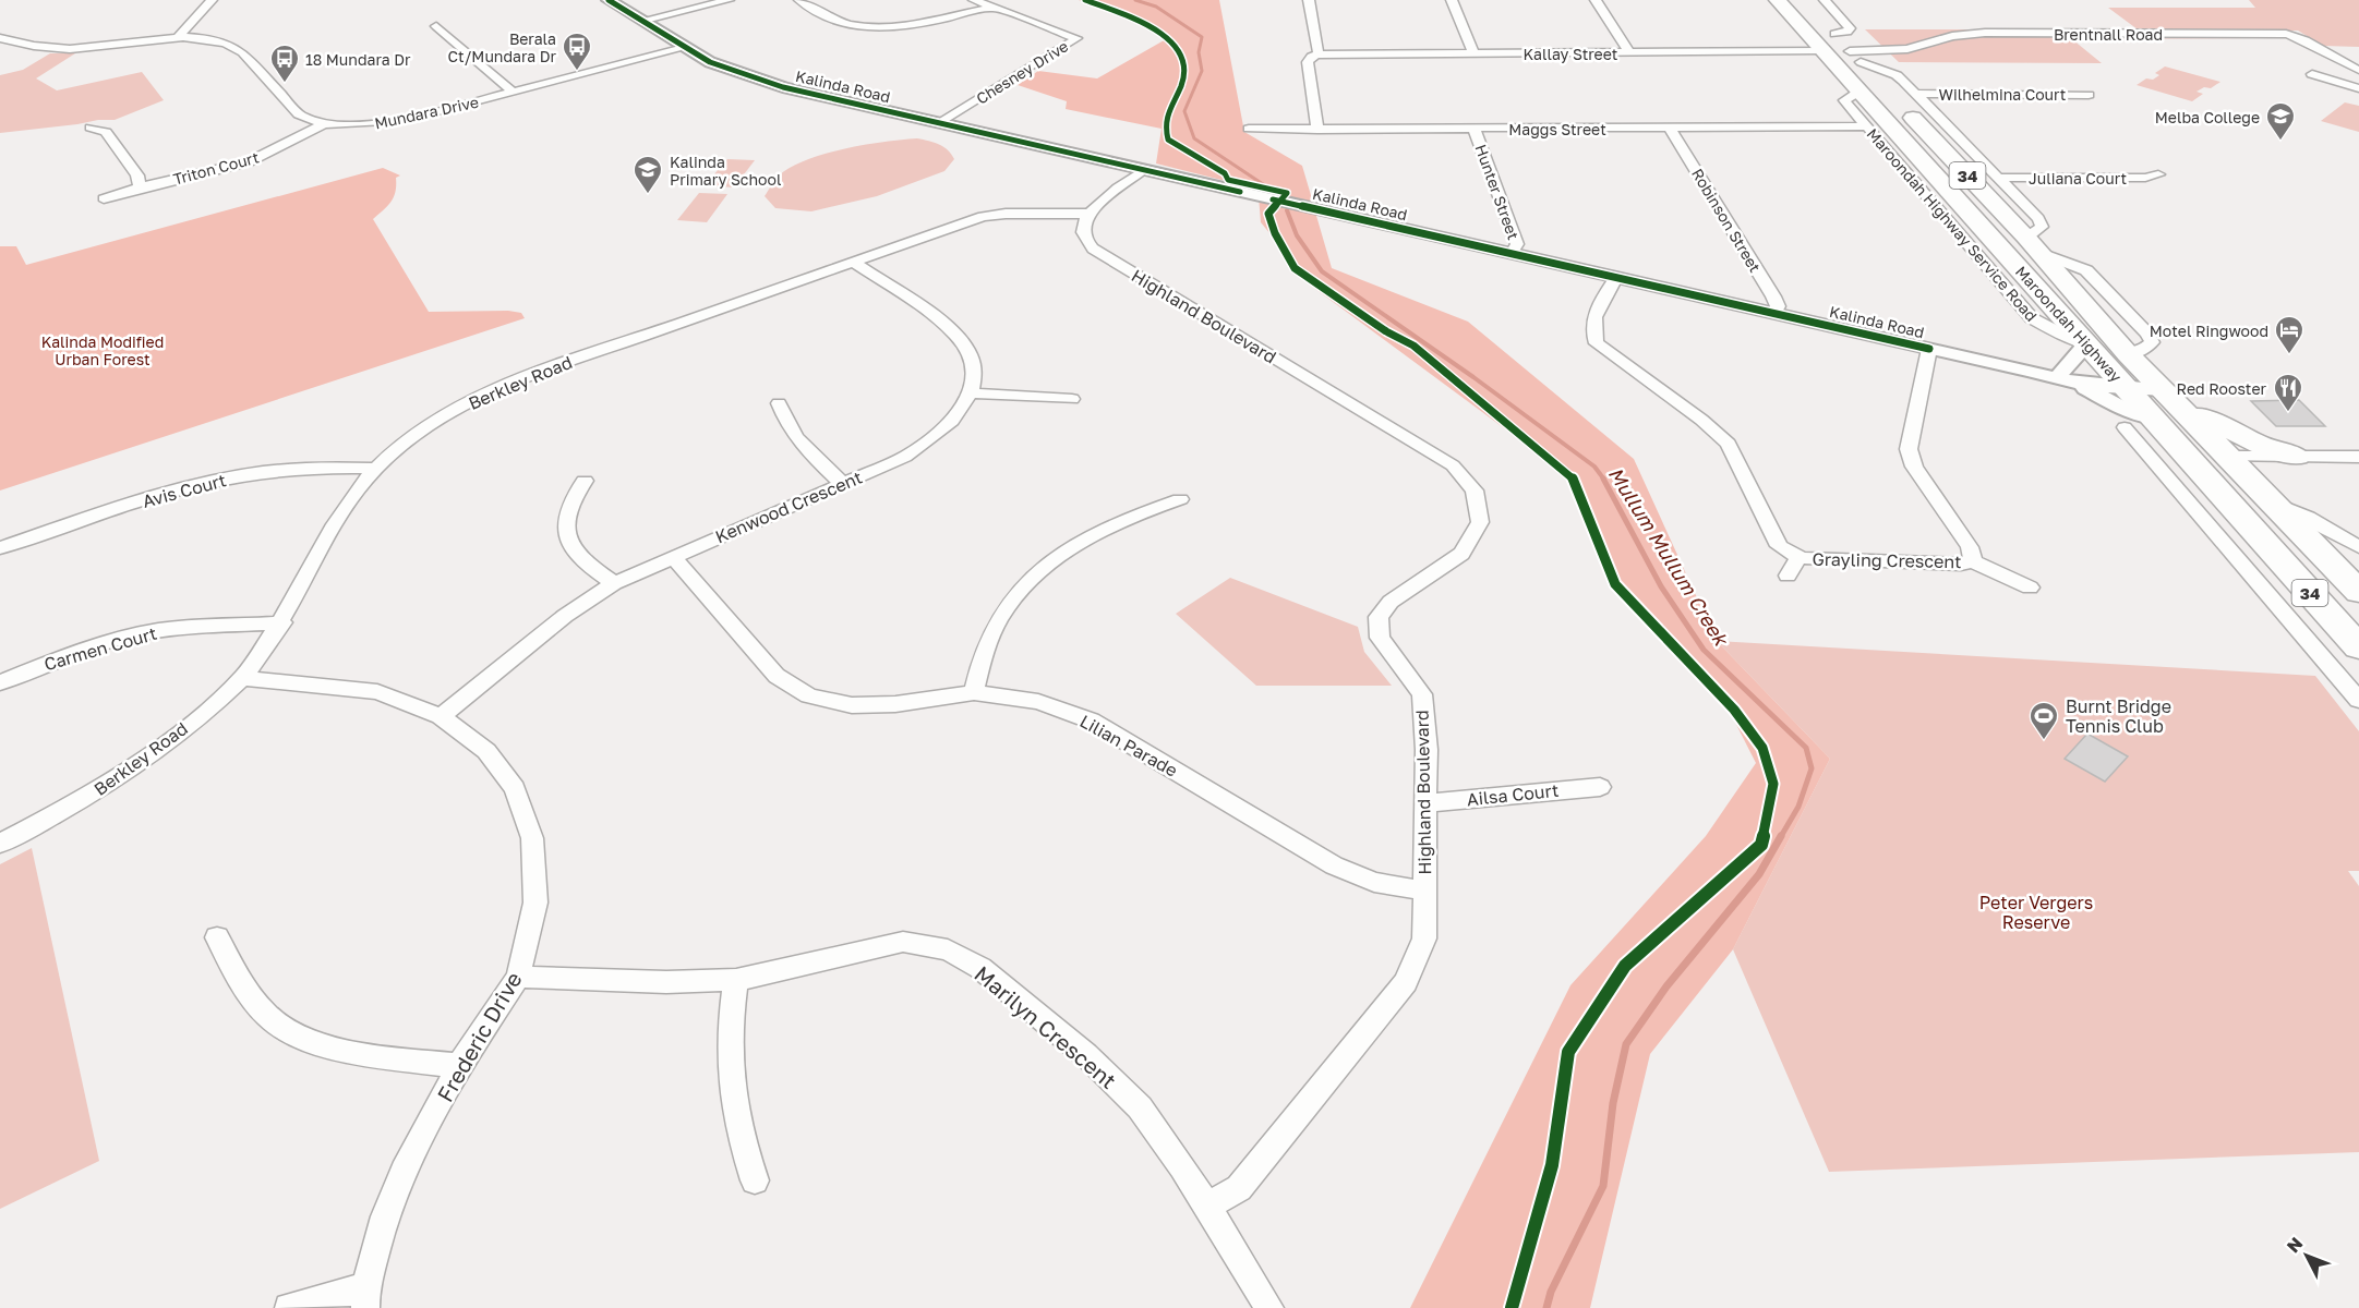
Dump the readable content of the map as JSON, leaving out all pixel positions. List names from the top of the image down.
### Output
{
  "streets": {
    "highway": ["34", "Maroondah Highway"],
    "street": [
      "Brentnall Road",
      "Kallay Street",
      "Chesney Drive",
      "Kalinda Road",
      "Wilhelmina Court",
      "Mundara Drive",
      "Maggs Street",
      "Triton Court",
      "Juliana Court",
      "Hunter Street",
      "Robinson Street",
      "Maroondah Highway Service Road",
      "Highland Boulevard",
      "Berkley Road",
      "Avis Court",
      "Kenwood Crescent",
      "Grayling Crescent",
      "Carmen Court",
      "Lilian Parade",
      "Ailsa Court",
      "Marilyn Crescent",
      "Frederic Drive"
    ]
  },
  "crossings": [
    ["Brentnall Road", "Maroondah Highway"],
    ["Kallay Street", "Maroondah Highway"],
    ["Chesney Drive", "Kalinda Road"],
    ["Kalinda Road", "Mundara Drive"],
    ["Kalinda Road", "Hunter Street"],
    ["Kalinda Road", "Robinson Street"],
    ["Kalinda Road", "Maroondah Highway"],
    ["Kalinda Road", "Grayling Crescent"],
    ["Mundara Drive", "Triton Court"],
    ["Maggs Street", "Hunter Street"],
    ["Maggs Street", "Robinson Street"],
    ["Maggs Street", "Maroondah Highway Service Road"],
    ["Maroondah Highway Service Road", "Maroondah Highway"],
    ["Highland Boulevard", "Berkley Road"],
    ["Highland Boulevard", "Lilian Parade"],
    ["Highland Boulevard", "Ailsa Court"],
    ["Highland Boulevard", "Marilyn Crescent"],
    ["Berkley Road", "Avis Court"],
    ["Berkley Road", "Carmen Court"],
    ["Berkley Road", "Frederic Drive"],
    ["Kenwood Crescent", "Lilian Parade"],
    ["Kenwood Crescent", "Frederic Drive"],
    ["Marilyn Crescent", "Frederic Drive"]
  ],
  "water": ["Mullum Mullum Creek"],
  "parks": ["Kalinda Modified Urban Forest", "Peter Vergers Reserve"],
  "places": {
    "bus stop": ["Berala Ct/Mundara Dr", "18 Mundara Dr"],
    "school or university": ["Melba College", "Kalinda Primary School"],
    "hotel": ["Motel Ringwood"],
    "restaurant": ["Red Rooster"],
    "sports": ["Burnt Bridge Tennis Club"]
  },
  "north": "top left"
}
